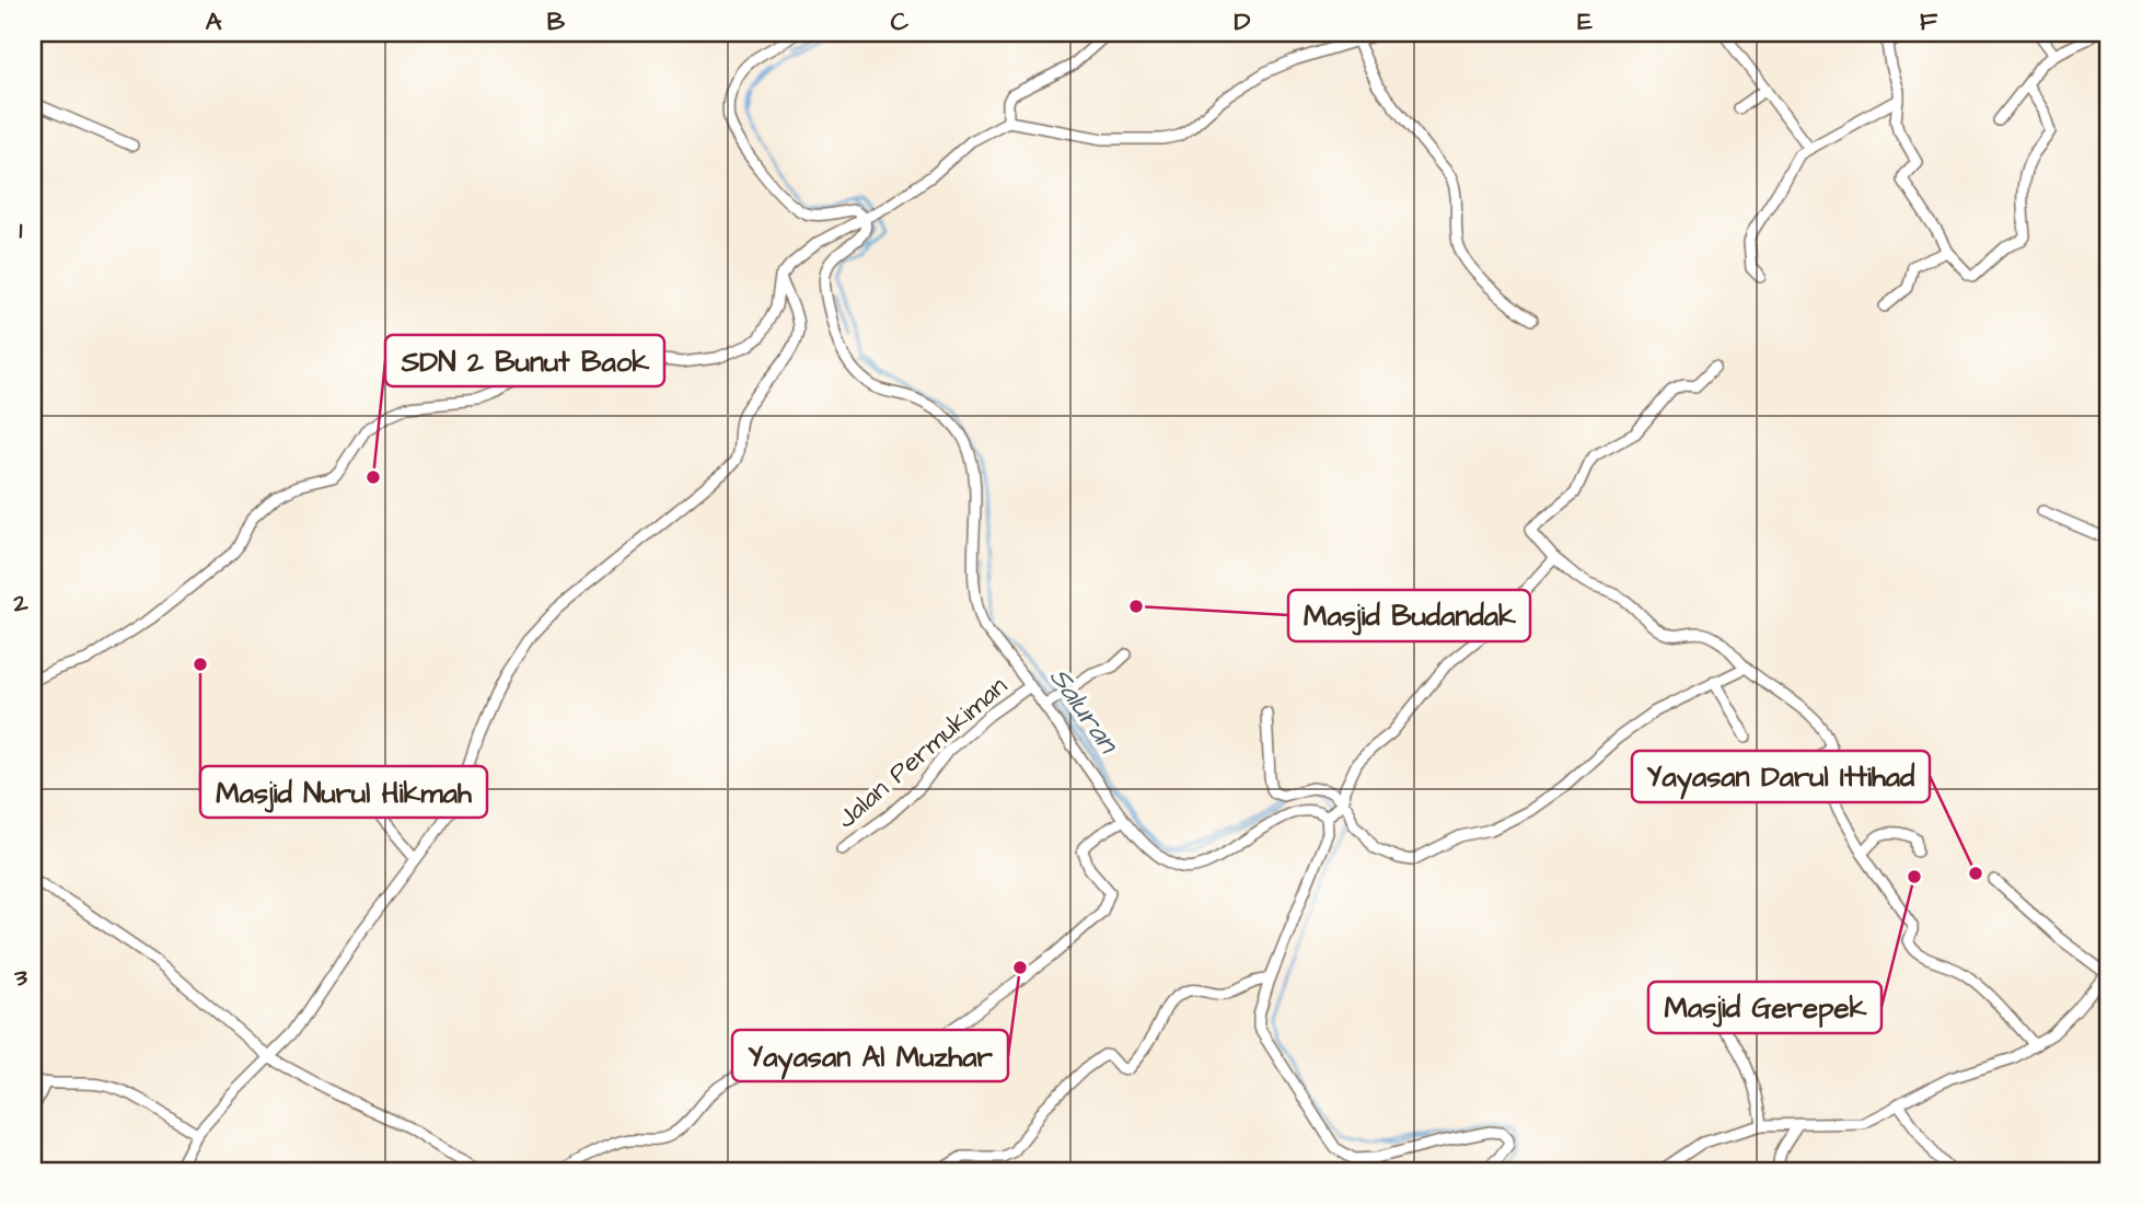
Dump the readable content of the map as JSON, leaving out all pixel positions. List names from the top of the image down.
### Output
{
  "streets": {
    "street": ["Jalan Permukiman"]
  },
  "water": ["Saluran"],
  "places": [
    "SDN 2 Bunut Baok",
    "Masjid Budandak",
    "Masjid Nurul Hikmah",
    "Yayasan Darul Ittihad",
    "Masjid Gerepek",
    "Yayasan Al Muzhar"
  ],
  "grid": {
    "columns": [
      "A",
      "B",
      "C",
      "D",
      "E",
      "F"
    ],
    "rows": ["1", "2", "3"]
  }
}
